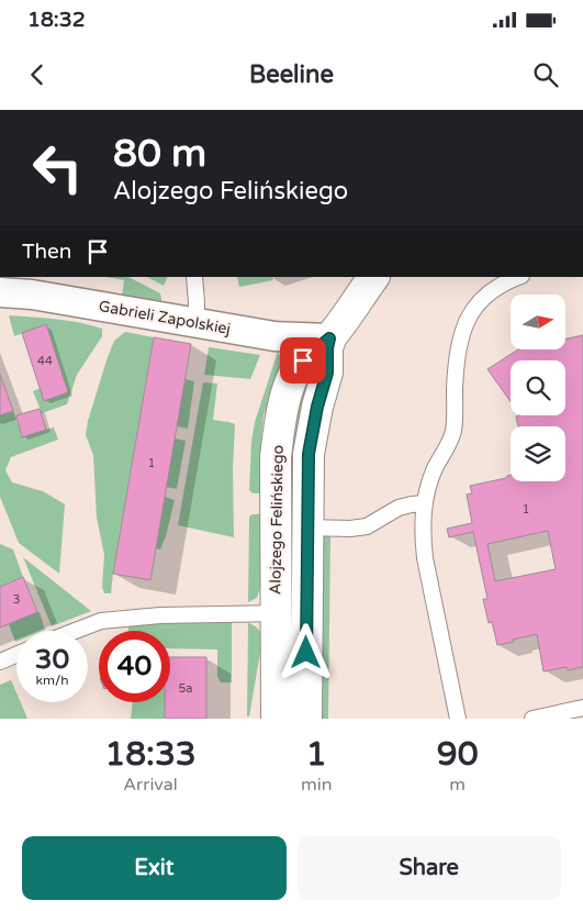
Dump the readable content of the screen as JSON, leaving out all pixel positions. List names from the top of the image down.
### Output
{
  "streets": {
    "street": ["Gabrieli Zapolskiej", "Alojzego Felińskiego"]
  },
  "crossings": [
    ["Gabrieli Zapolskiej", "Alojzego Felińskiego"]
  ],
  "house_numbers": [
    "44",
    "1",
    "1",
    "3",
    "5a"
  ],
  "north": "right",
  "page": {
    "status": "18:32",
    "header": "Beeline",
    "turn": ["80 m", "Alojzego Felińskiego"],
    "then": "Then",
    "speed": "30 km/h",
    "limit": "40",
    "eta": [
      "18:33",
      "Arrival",
      "1",
      "min",
      "90",
      "m"
    ],
    "buttons": ["Exit", "Share"]
  }
}
